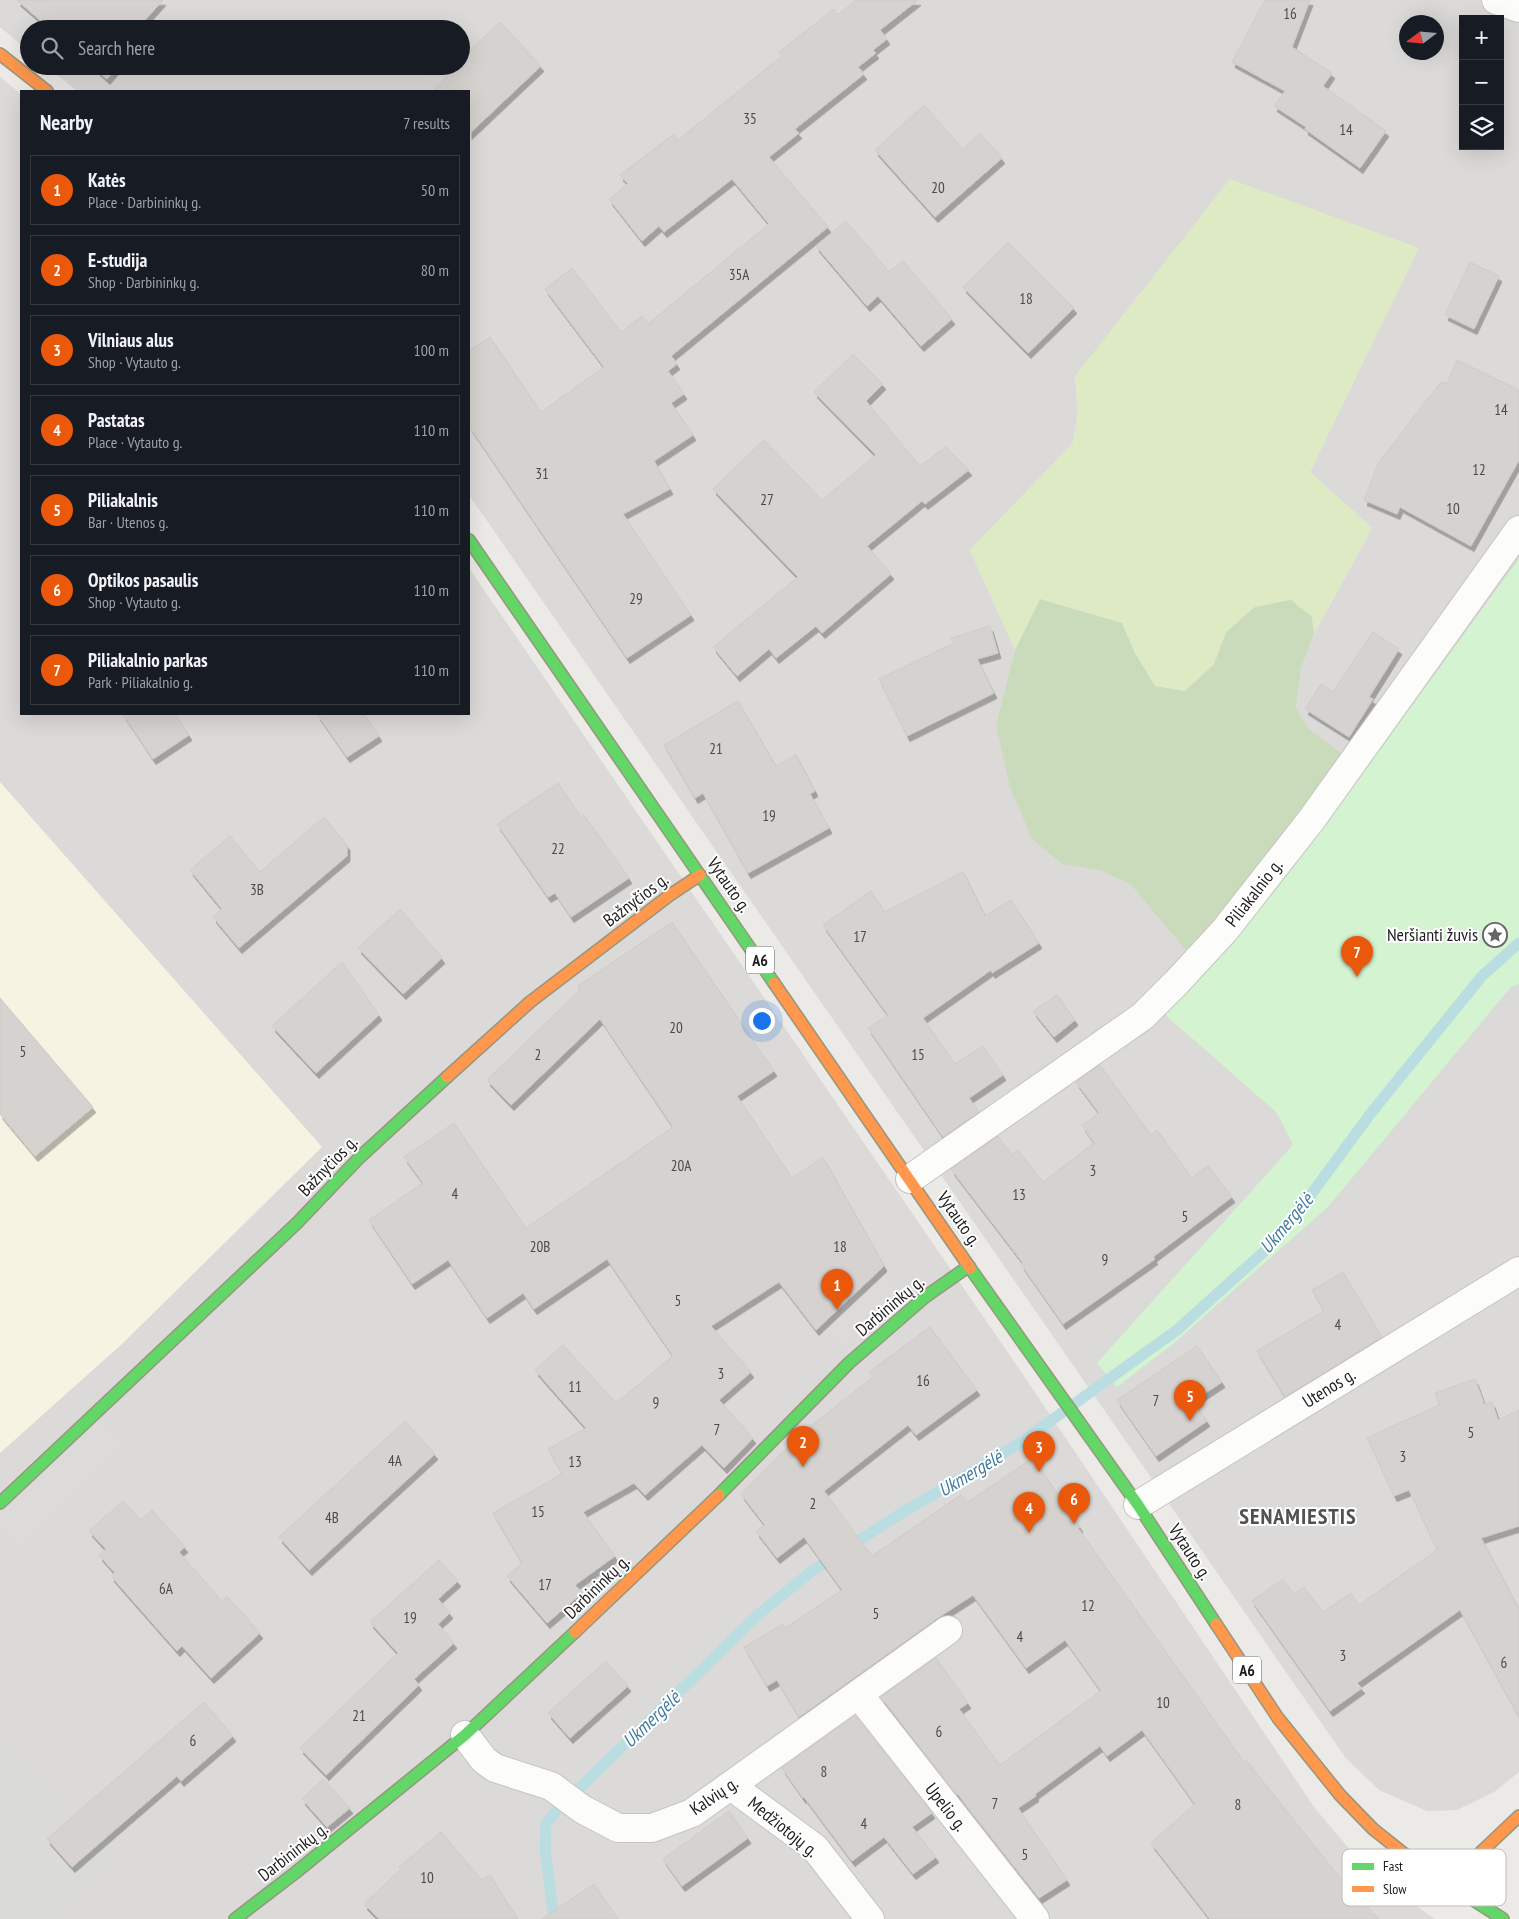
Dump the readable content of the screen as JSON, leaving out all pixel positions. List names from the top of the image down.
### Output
{
  "streets": {
    "main road": [
      "Vytauto g.",
      "Bažnyčios g.",
      "A6",
      "Darbininkų g."
    ],
    "street": [
      "Piliakalnio g.",
      "Utenos g.",
      "Kalvių g.",
      "Upelio g.",
      "Medžiotojų g."
    ]
  },
  "crossings": [
    ["Vytauto g.", "Piliakalnio g."],
    ["Vytauto g.", "Bažnyčios g."],
    ["Vytauto g.", "Darbininkų g."],
    ["Vytauto g.", "Utenos g."],
    ["Darbininkų g.", "Kalvių g."],
    ["Kalvių g.", "Upelio g."],
    ["Kalvių g.", "Medžiotojų g."]
  ],
  "districts": ["SENAMIESTIS"],
  "water": ["Ukmergėlė"],
  "places": {
    "place": ["Neršianti žuvis"]
  },
  "house_numbers": [
    "16",
    "35",
    "14",
    "20",
    "35A",
    "18",
    "14",
    "12",
    "31",
    "27",
    "10",
    "29",
    "21",
    "19",
    "22",
    "3B",
    "17",
    "20",
    "5",
    "2",
    "15",
    "20A",
    "3",
    "4",
    "13",
    "5",
    "20B",
    "18",
    "9",
    "5",
    "4",
    "3",
    "16",
    "11",
    "7",
    "9",
    "7",
    "5",
    "3",
    "4A",
    "13",
    "2",
    "15",
    "4B",
    "17",
    "6A",
    "12",
    "5",
    "19",
    "4",
    "3",
    "6",
    "10",
    "21",
    "6",
    "6",
    "8",
    "7",
    "8",
    "4",
    "5",
    "10"
  ],
  "legend": ["Fast", "Slow"],
  "north": "left",
  "page": {
    "map_buttons": ["+", "−"],
    "search": "Search here",
    "heading": ["Nearby", "7 results"],
    "list": [
      {
        "mark": "1",
        "name": "Katės",
        "note": "Place · Darbininkų g.",
        "value": "50 m"
      },
      {
        "mark": "2",
        "name": "E-studija",
        "note": "Shop · Darbininkų g.",
        "value": "80 m"
      },
      {
        "mark": "3",
        "name": "Vilniaus alus",
        "note": "Shop · Vytauto g.",
        "value": "100 m"
      },
      {
        "mark": "4",
        "name": "Pastatas",
        "note": "Place · Vytauto g.",
        "value": "110 m"
      },
      {
        "mark": "5",
        "name": "Piliakalnis",
        "note": "Bar · Utenos g.",
        "value": "110 m"
      },
      {
        "mark": "6",
        "name": "Optikos pasaulis",
        "note": "Shop · Vytauto g.",
        "value": "110 m"
      },
      {
        "mark": "7",
        "name": "Piliakalnio parkas",
        "note": "Park · Piliakalnio g.",
        "value": "110 m"
      }
    ],
    "pins": [
      "7",
      "1",
      "5",
      "2",
      "3",
      "6",
      "4"
    ]
  }
}
